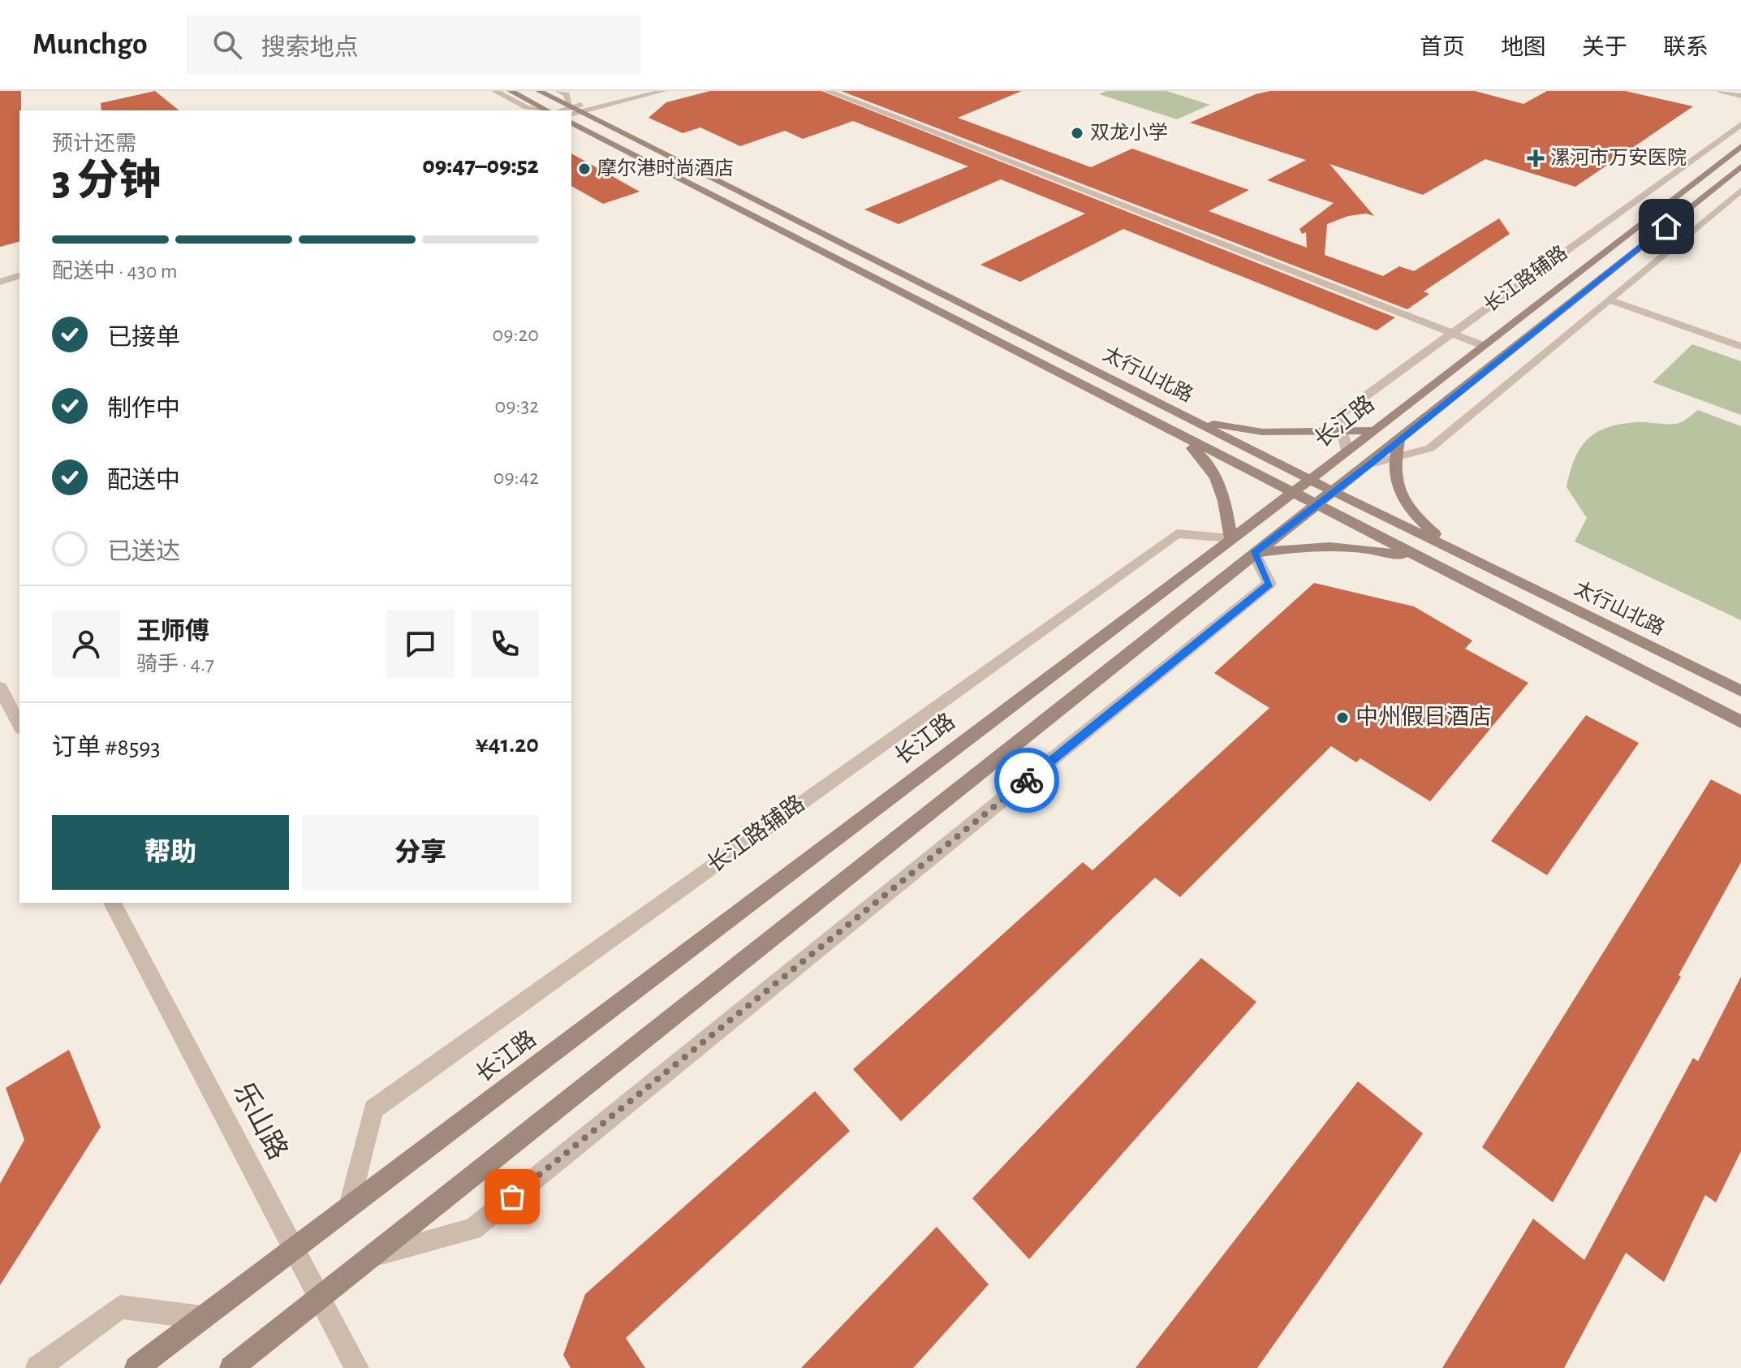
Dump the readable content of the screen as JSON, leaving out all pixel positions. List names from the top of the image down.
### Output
{
  "streets": {
    "main road": ["太行山北路", "长江路"],
    "street": ["长江路辅路", "乐山路"]
  },
  "crossings": [
    ["长江路辅路", "长江路"],
    ["太行山北路", "长江路"],
    ["长江路", "乐山路"]
  ],
  "places": {
    "other": ["双龙小学", "摩尔港时尚酒店", "中州假日酒店"],
    "health": ["漯河市万安医院"]
  },
  "page": {
    "header": "Munchgo",
    "search": "搜索地点",
    "nav": [
      "首页",
      "地图",
      "关于",
      "联系"
    ],
    "heading": ["3 分钟", "预计还需", "09:47–09:52"],
    "panel": [
      "王师傅",
      "骑手 · 4.7",
      "订单 #8593",
      "¥41.20"
    ],
    "bar": "配送中 · 430 m",
    "list": [
      ["已接单", "09:20"],
      ["制作中", "09:32"],
      ["配送中", "09:42"],
      "已送达"
    ],
    "buttons": ["帮助", "分享"]
  }
}
